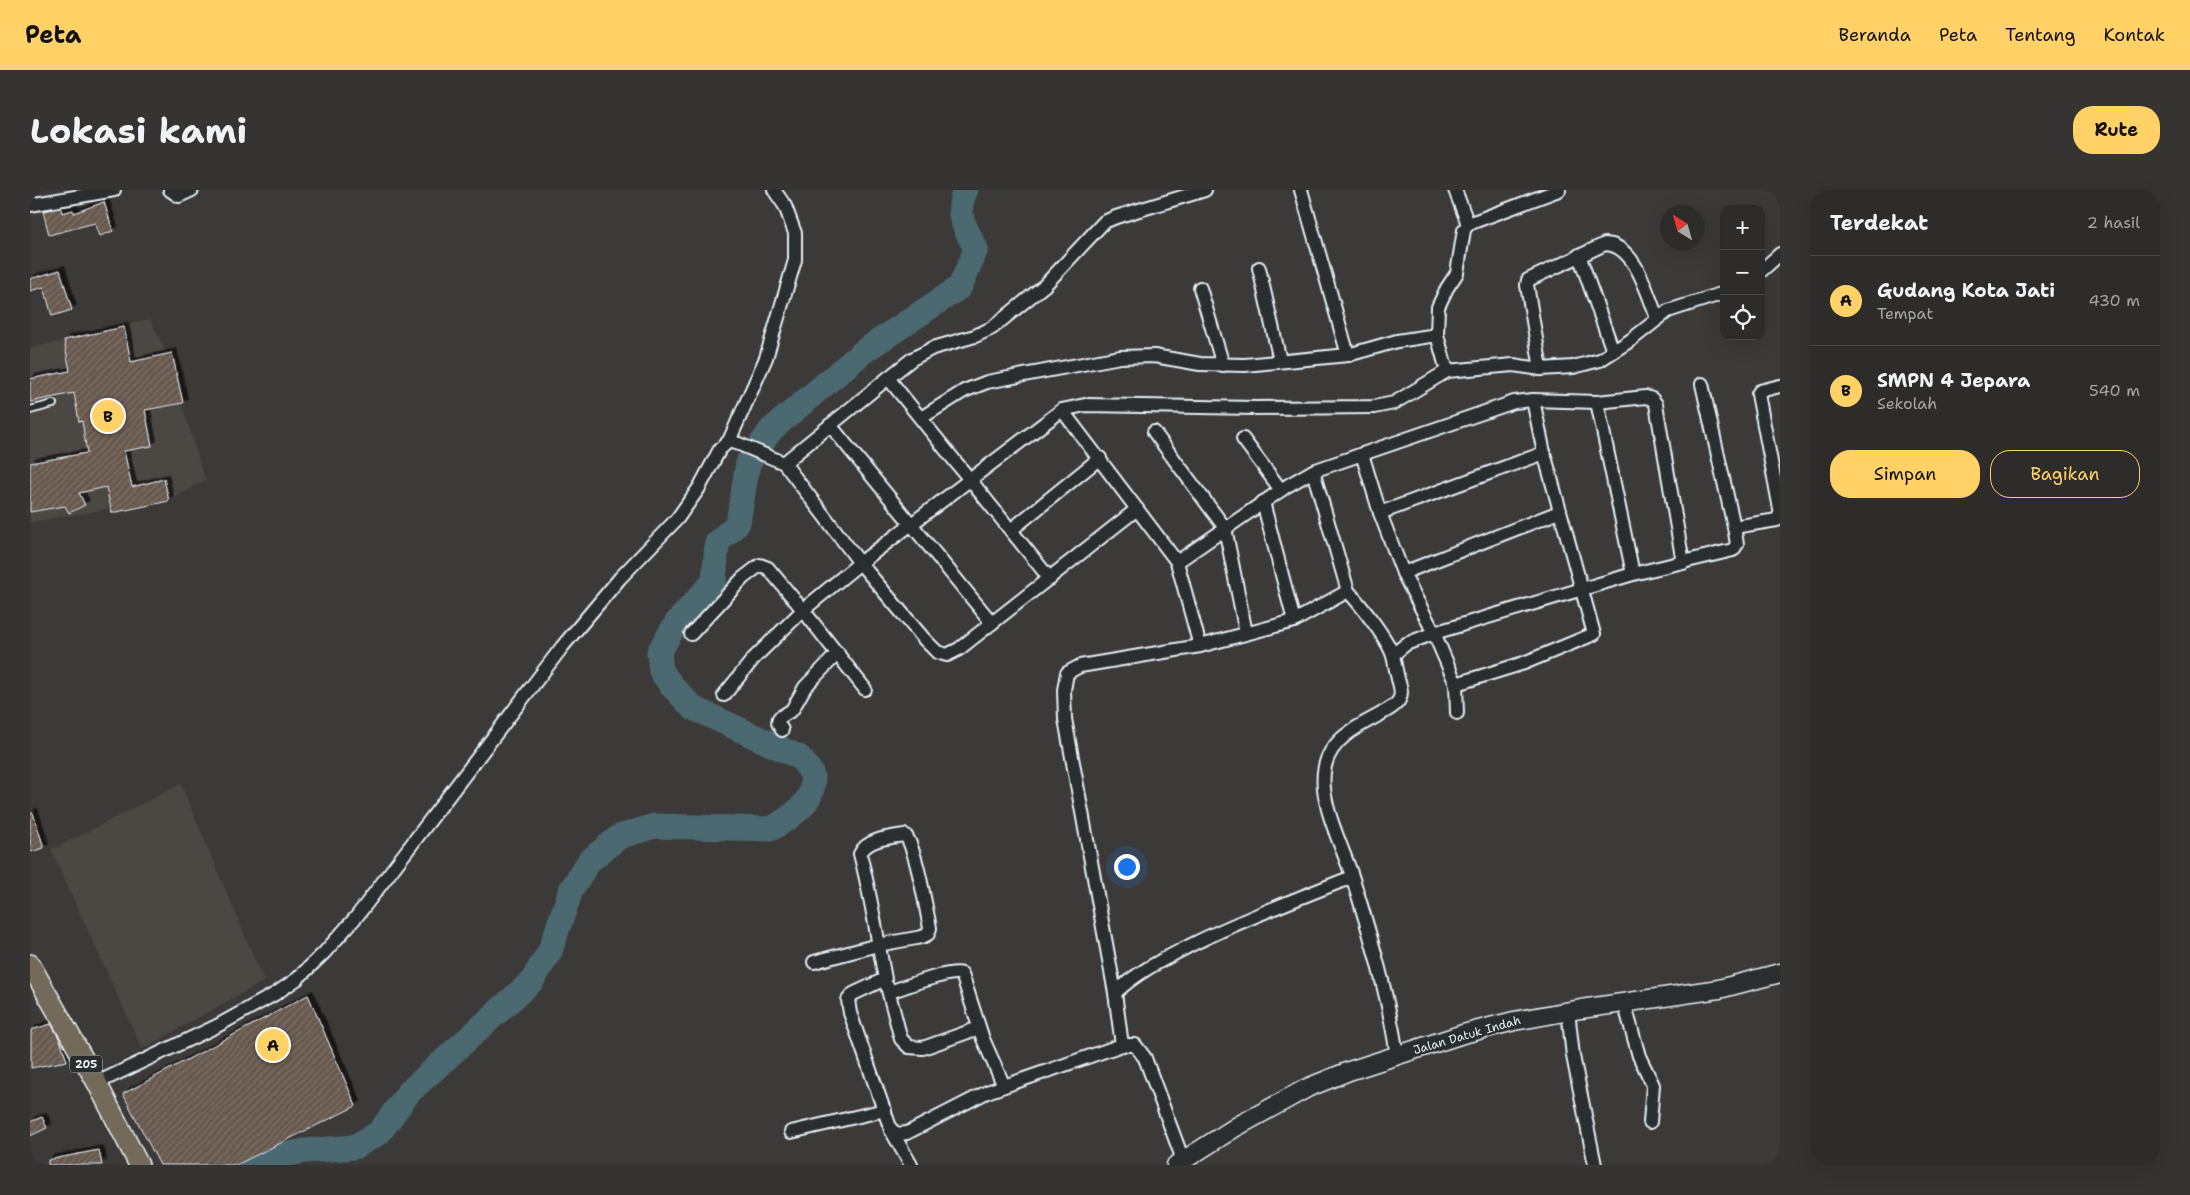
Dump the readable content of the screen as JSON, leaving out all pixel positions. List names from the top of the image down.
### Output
{
  "streets": {
    "main road": ["205"],
    "street": ["Jalan Datuk Indah"]
  },
  "north": "top left",
  "page": {
    "header": "Peta",
    "nav": [
      "Beranda",
      "Peta",
      "Tentang",
      "Kontak"
    ],
    "buttons": [
      "Rute",
      ["Simpan", "Bagikan"]
    ],
    "title": "Lokasi kami",
    "heading": ["Terdekat", "2 hasil"],
    "map_buttons": ["+", "−"],
    "list": [
      {
        "mark": "A",
        "name": "Gudang Kota Jati",
        "note": "Tempat",
        "value": "430 m"
      },
      {
        "mark": "B",
        "name": "SMPN 4 Jepara",
        "note": "Sekolah",
        "value": "540 m"
      }
    ],
    "pins": ["B", "A"]
  }
}
